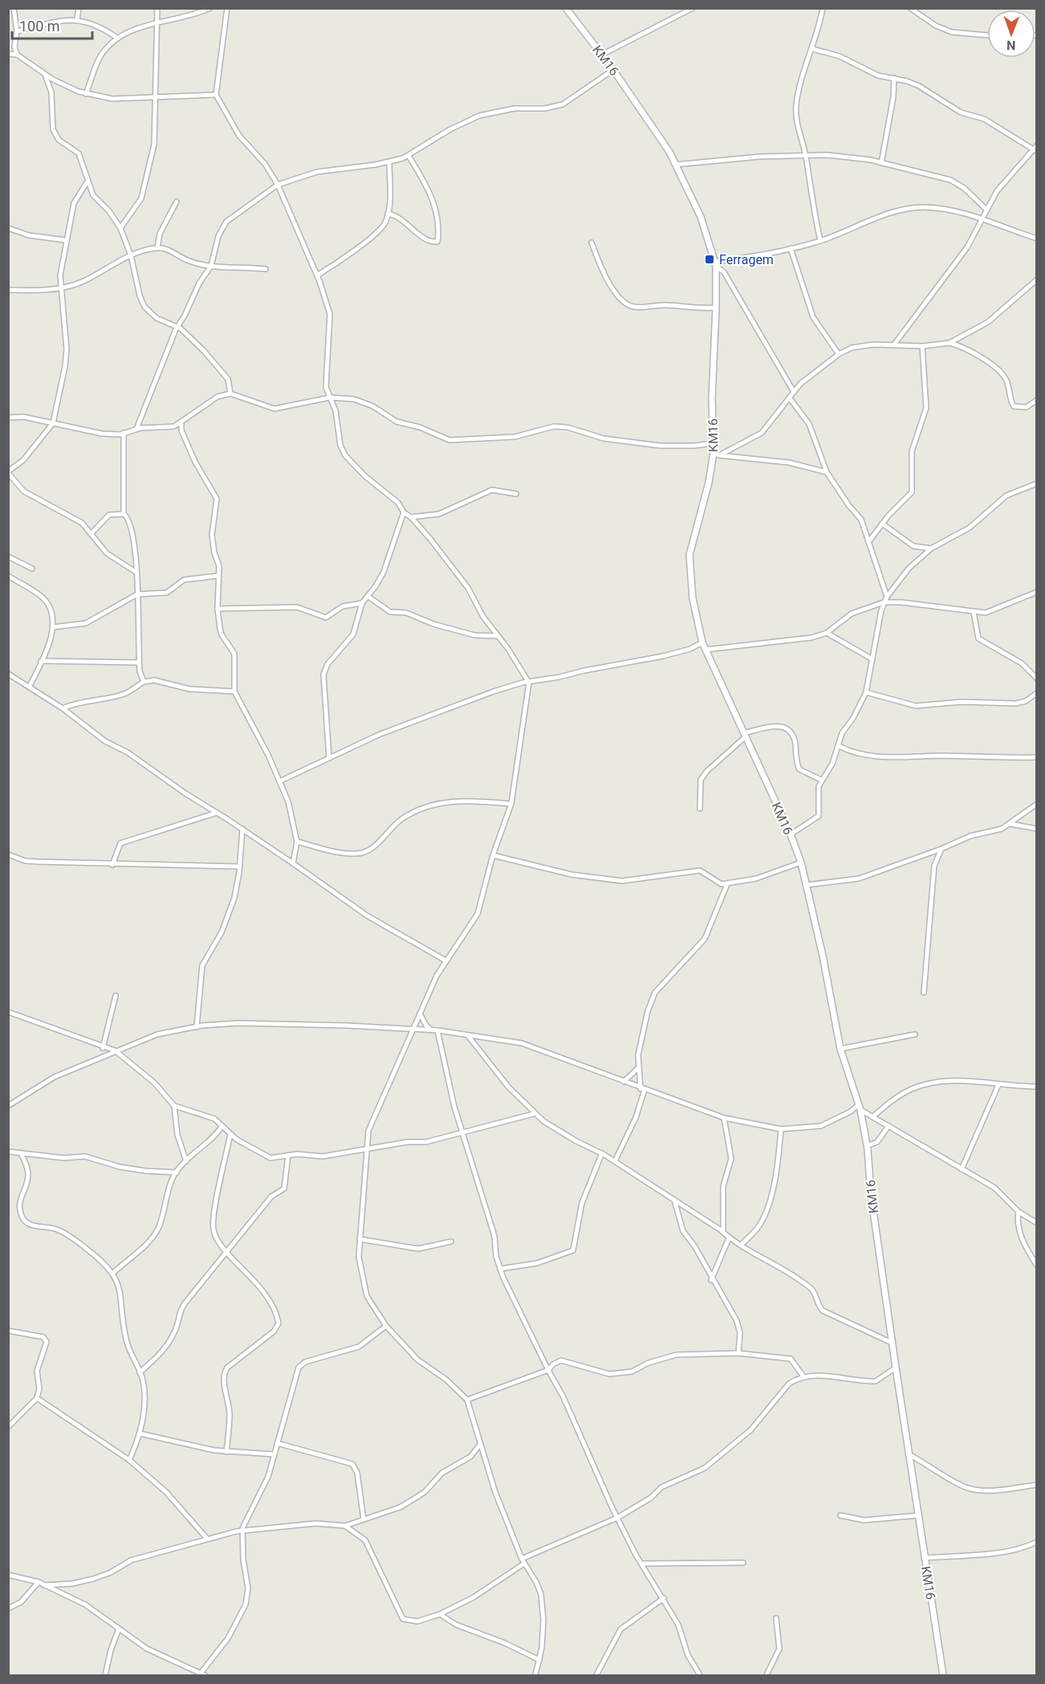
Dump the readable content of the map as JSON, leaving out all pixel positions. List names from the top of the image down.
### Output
{
  "streets": {
    "street": ["KM16"]
  },
  "places": {
    "transit": ["Ferragem"]
  },
  "scale_bar": "100 m",
  "north": "bottom"
}
